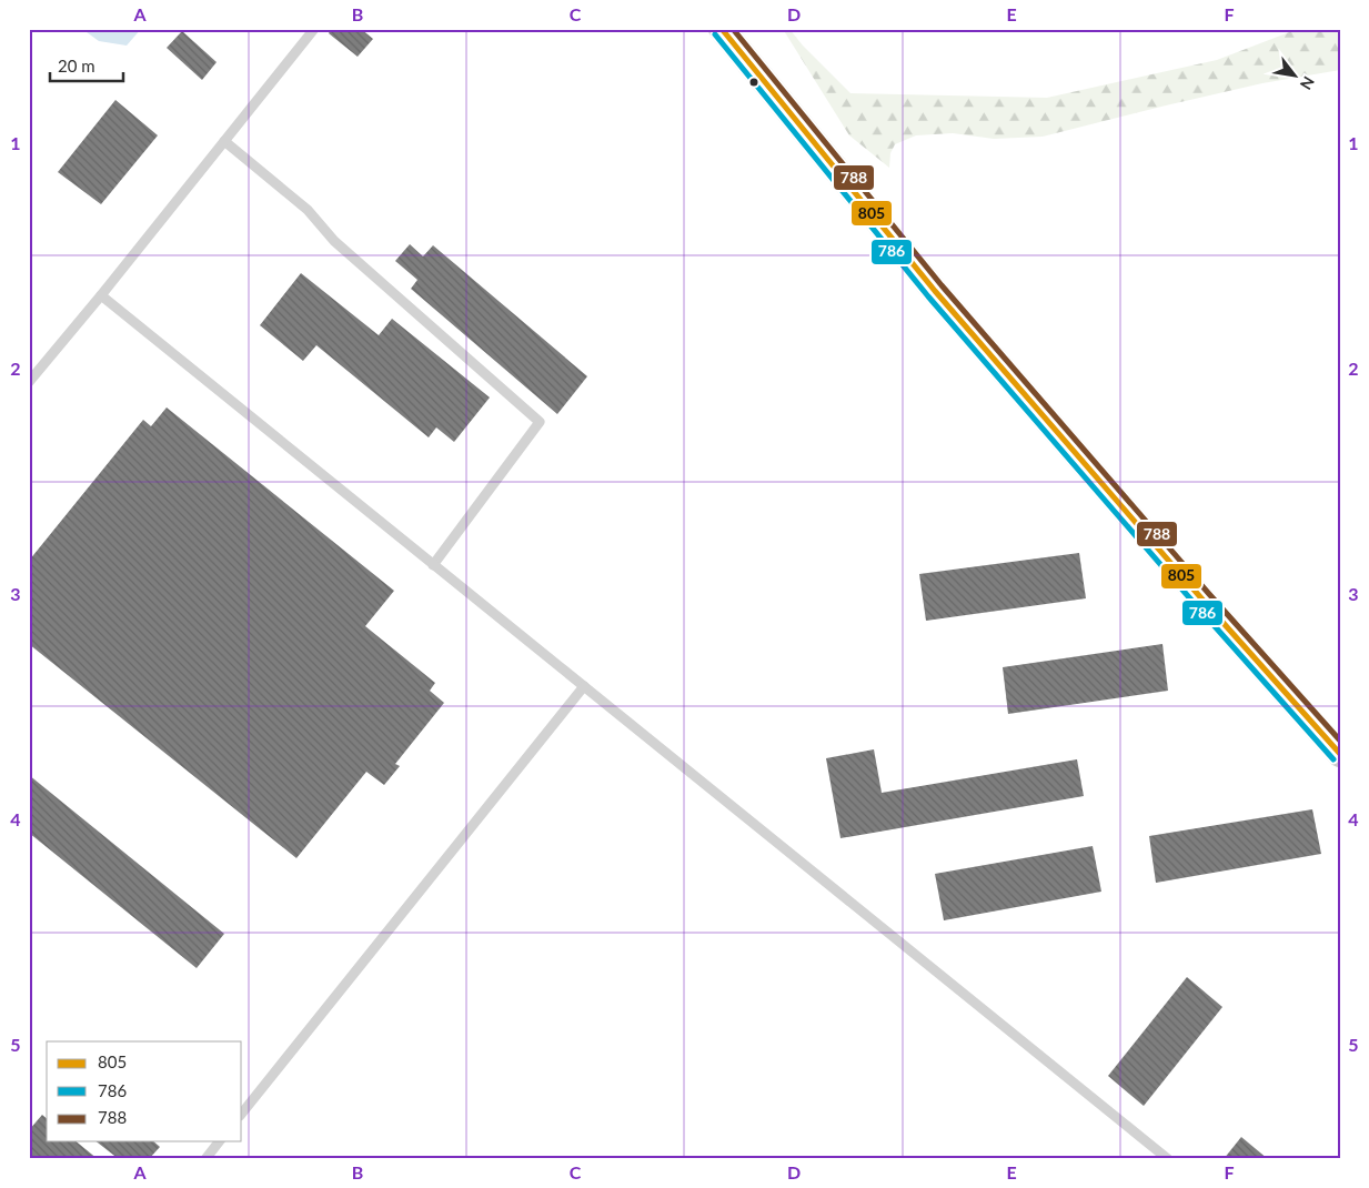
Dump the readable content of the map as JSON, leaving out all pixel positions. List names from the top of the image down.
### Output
{
  "lines": ["transit line 805", "transit line 788", "transit line 786"],
  "legend": ["805", "786", "788"],
  "scale_bar": "20 m",
  "north": "bottom right",
  "grid": {
    "columns": [
      "A",
      "B",
      "C",
      "D",
      "E",
      "F"
    ],
    "rows": [
      "1",
      "2",
      "3",
      "4",
      "5"
    ]
  }
}
